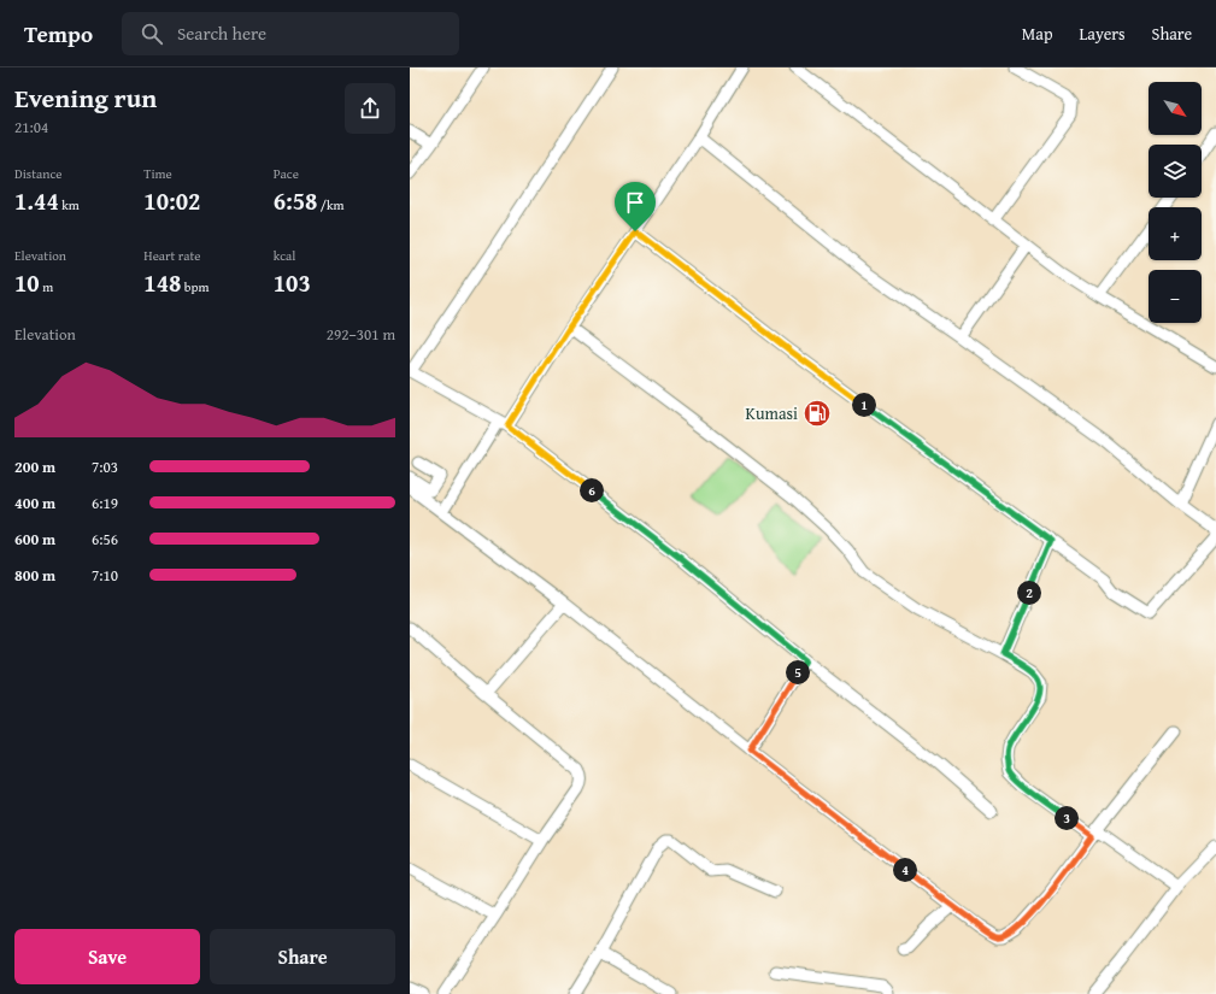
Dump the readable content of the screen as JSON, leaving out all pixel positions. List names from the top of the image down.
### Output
{
  "places": {
    "fuel station": ["Kumasi"]
  },
  "north": "bottom right",
  "page": {
    "header": "Tempo",
    "search": "Search here",
    "nav": ["Map", "Layers", "Share"],
    "heading": ["Evening run", "21:04"],
    "map_buttons": ["+", "−"],
    "stats": [
      ["Distance", "1.44 km"],
      ["Time", "10:02"],
      ["Pace", "6:58 /km"],
      ["Elevation", "10 m"],
      ["Heart rate", "148 bpm"],
      ["kcal", "103"]
    ],
    "chart": ["Elevation", "292–301 m"],
    "pins": [
      "1",
      "6",
      "2",
      "5",
      "3",
      "4"
    ],
    "list": [
      {
        "name": "200 m",
        "note": "7:03"
      },
      {
        "name": "400 m",
        "note": "6:19"
      },
      {
        "name": "600 m",
        "note": "6:56"
      },
      {
        "name": "800 m",
        "note": "7:10"
      }
    ],
    "buttons": ["Save", "Share"]
  }
}
